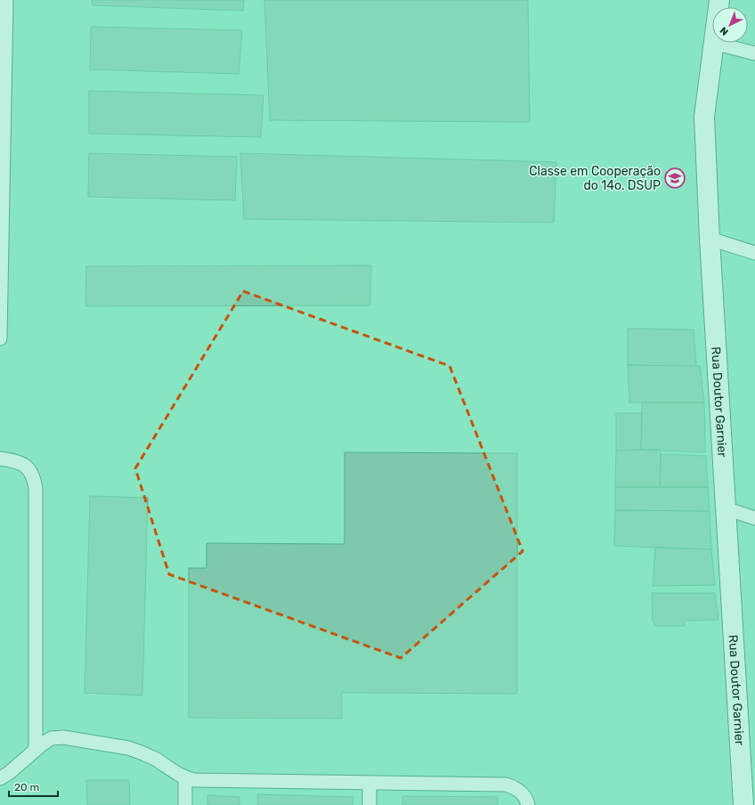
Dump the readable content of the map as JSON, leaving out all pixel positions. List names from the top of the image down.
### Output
{
  "streets": {
    "main road": ["Rua Doutor Garnier"]
  },
  "places": {
    "school or university": ["Classe em Cooperação do 14o. DSUP"]
  },
  "scale_bar": "20 m",
  "north": "bottom left"
}
